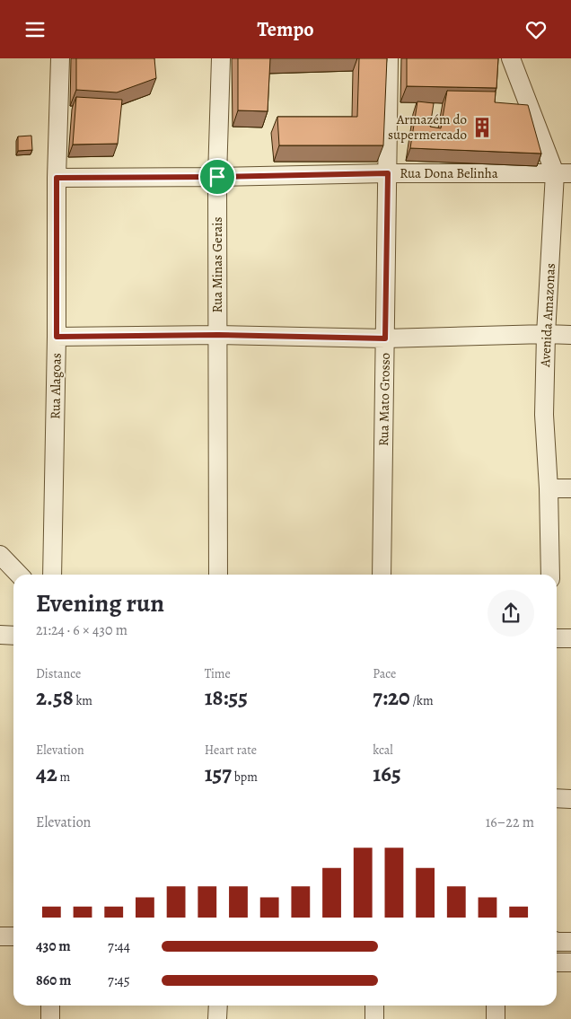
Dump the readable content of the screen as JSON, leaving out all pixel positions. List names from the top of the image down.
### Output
{
  "streets": {
    "street": [
      "Rua Dona Belinha",
      "Rua Minas Gerais",
      "Avenida Amazonas",
      "Rua Alagoas",
      "Rua Mato Grosso"
    ]
  },
  "crossings": [
    ["Rua Dona Belinha", "Rua Minas Gerais"],
    ["Rua Dona Belinha", "Avenida Amazonas"],
    ["Rua Dona Belinha", "Rua Alagoas"],
    ["Rua Dona Belinha", "Rua Mato Grosso"]
  ],
  "places": {
    "building": ["Armazém do supermercado"]
  },
  "page": {
    "header": "Tempo",
    "heading": ["Evening run", "21:24 · 6 × 430 m"],
    "stats": [
      ["Distance", "2.58 km"],
      ["Time", "18:55"],
      ["Pace", "7:20 /km"],
      ["Elevation", "42 m"],
      ["Heart rate", "157 bpm"],
      ["kcal", "165"]
    ],
    "chart": ["Elevation", "16–22 m"],
    "list": [
      {
        "name": "430 m",
        "note": "7:44"
      },
      {
        "name": "860 m",
        "note": "7:45"
      }
    ]
  }
}
